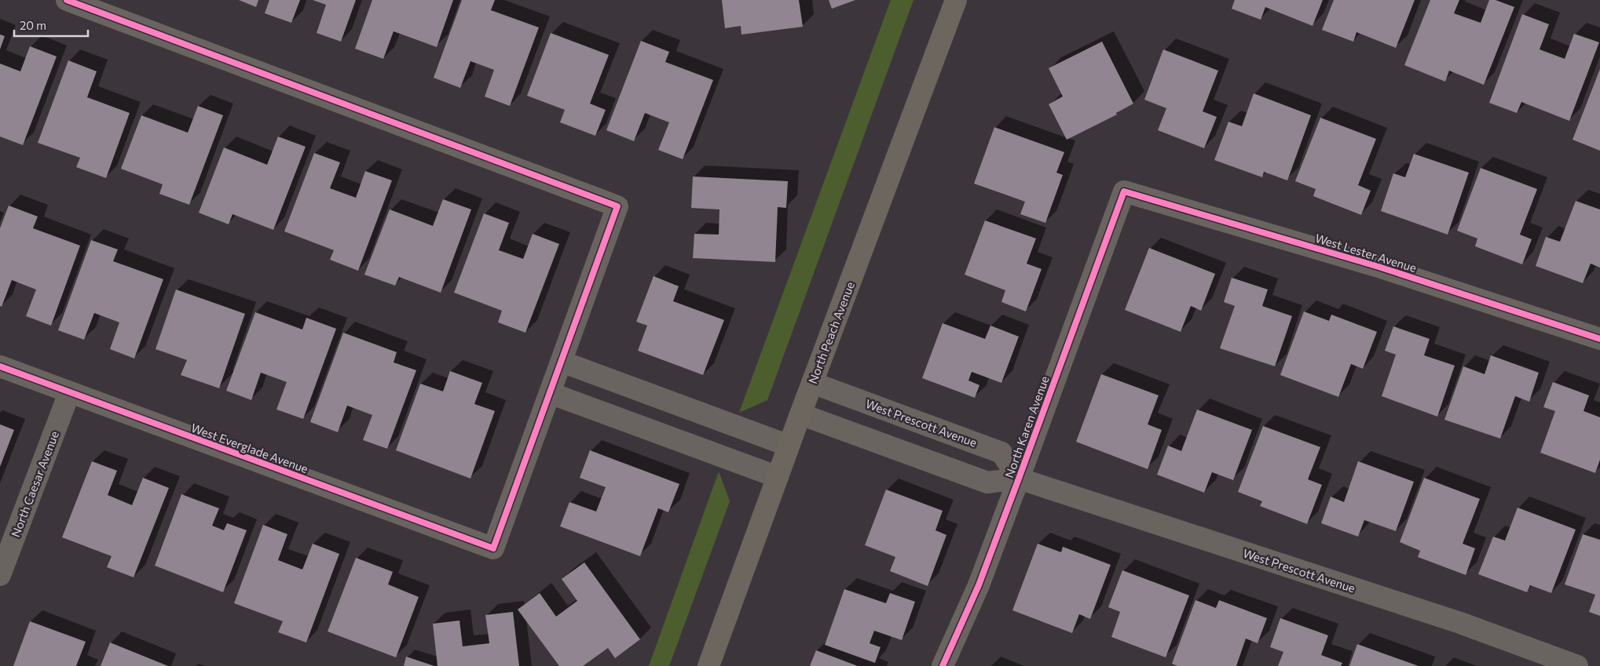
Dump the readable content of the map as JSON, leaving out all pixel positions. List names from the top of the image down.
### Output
{
  "streets": {
    "street": [
      "West Lester Avenue",
      "North Peach Avenue",
      "West Prescott Avenue",
      "North Karen Avenue",
      "West Everglade Avenue",
      "North Caesar Avenue"
    ]
  },
  "crossings": [
    ["West Lester Avenue", "North Karen Avenue"],
    ["North Peach Avenue", "West Prescott Avenue"],
    ["West Prescott Avenue", "North Karen Avenue"],
    ["West Everglade Avenue", "North Caesar Avenue"]
  ],
  "scale_bar": "20 m"
}
